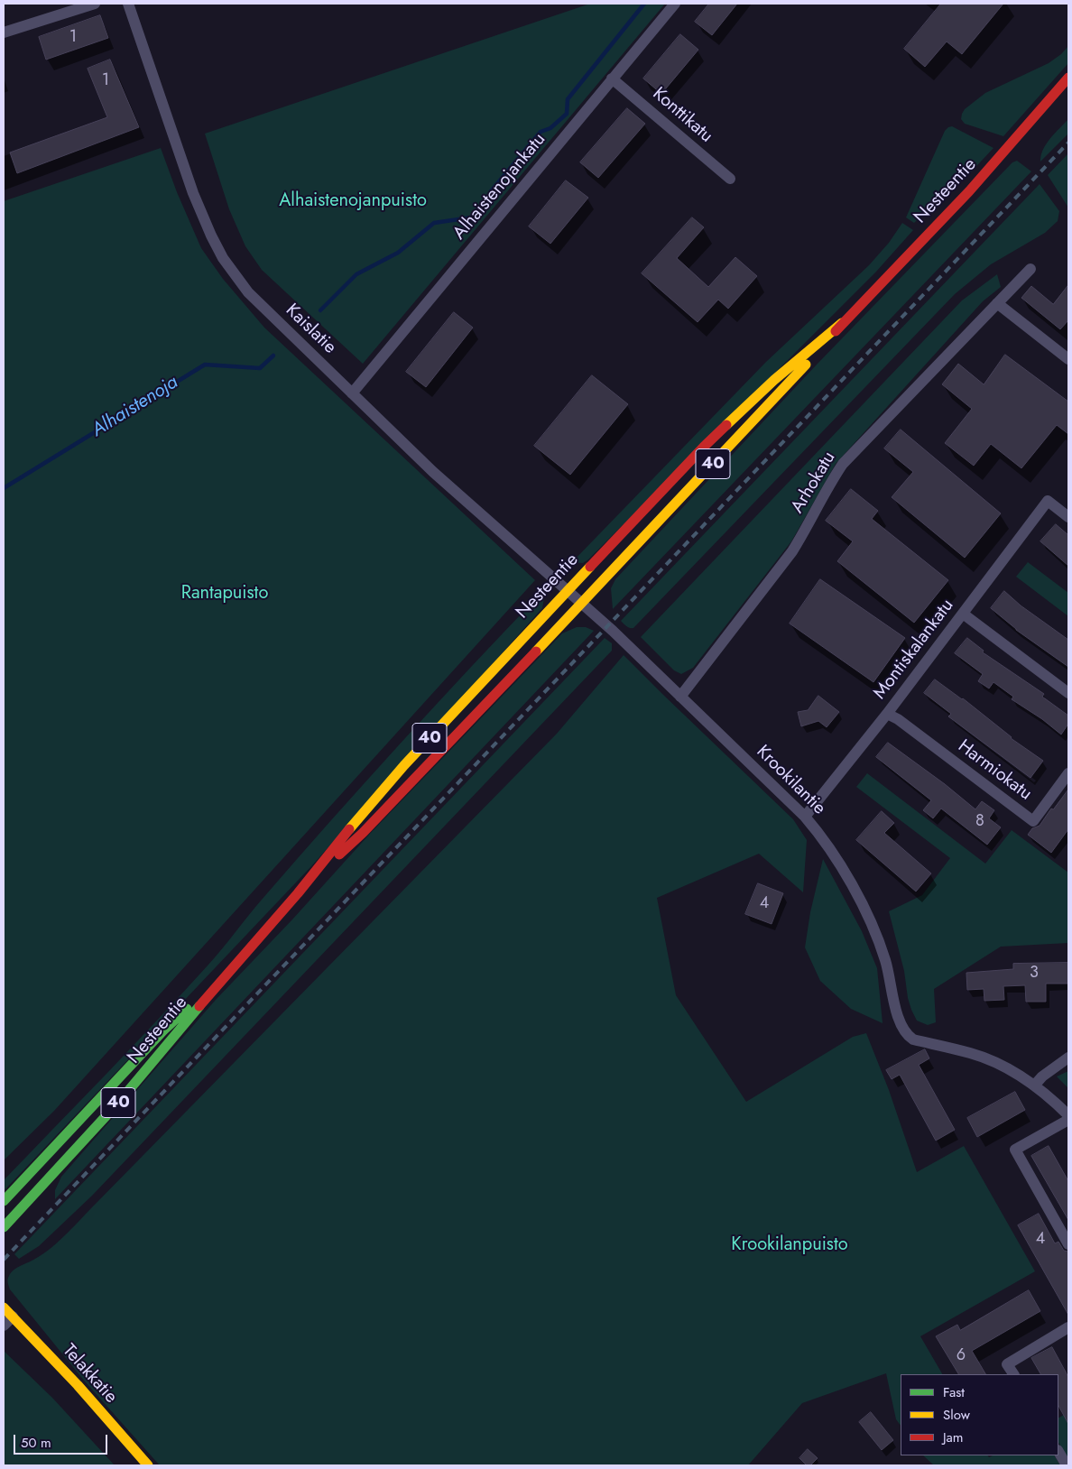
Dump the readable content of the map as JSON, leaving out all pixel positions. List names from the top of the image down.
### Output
{
  "streets": {
    "main road": ["Nesteentie", "40", "Telakkatie"],
    "street": [
      "Konttikatu",
      "Alhaistenojankatu",
      "Kaislatie",
      "Arhokatu",
      "Montiskalankatu",
      "Harmiokatu",
      "Krookilantie"
    ]
  },
  "crossings": [
    ["Konttikatu", "Alhaistenojankatu"],
    ["Alhaistenojankatu", "Kaislatie"],
    ["Nesteentie", "Kaislatie"],
    ["Nesteentie", "Krookilantie"],
    ["Kaislatie", "Krookilantie"],
    ["Arhokatu", "Krookilantie"],
    ["Montiskalankatu", "Harmiokatu"],
    ["Montiskalankatu", "Krookilantie"]
  ],
  "water": ["Alhaistenoja"],
  "parks": ["Alhaistenojanpuisto", "Rantapuisto", "Krookilanpuisto"],
  "house_numbers": [
    "1",
    "1",
    "8",
    "4",
    "3",
    "4",
    "6"
  ],
  "legend": ["Fast", "Slow", "Jam"],
  "scale_bar": "50 m"
}
